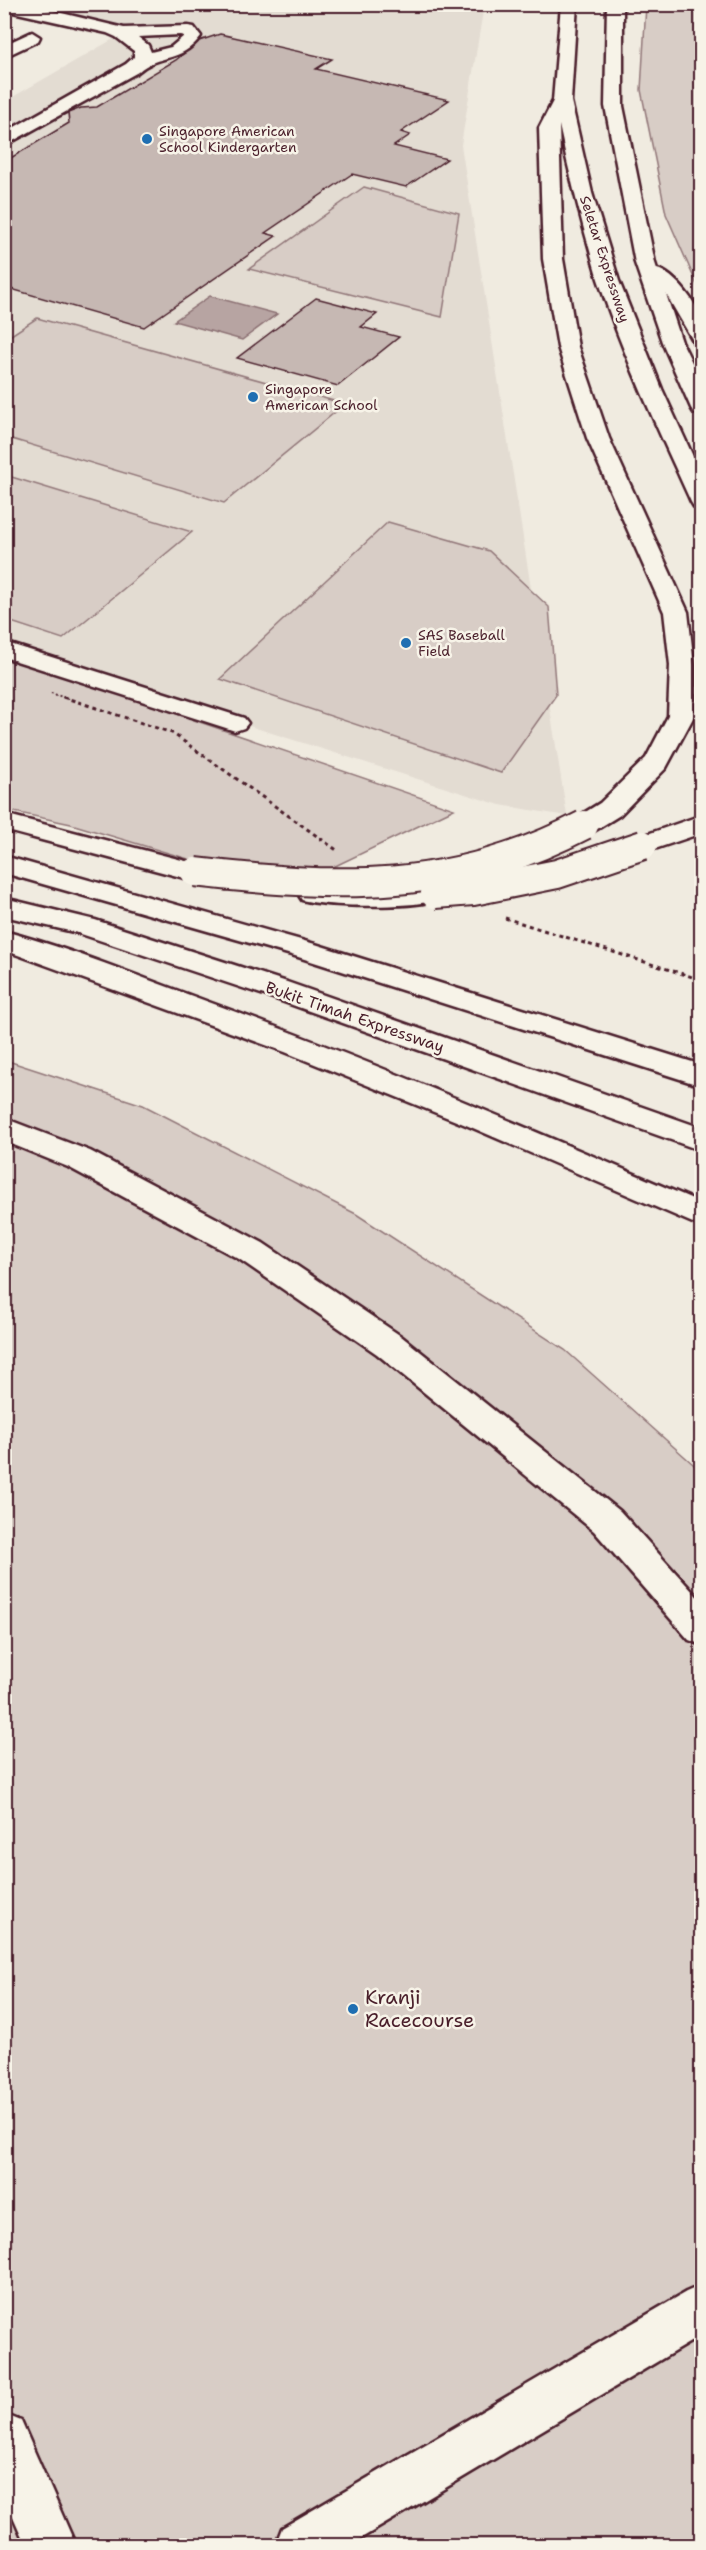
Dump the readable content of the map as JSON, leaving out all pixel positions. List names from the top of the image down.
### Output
{
  "streets": {
    "main road": ["Seletar Expressway", "Bukit Timah Expressway"]
  },
  "places": [
    "Singapore American School Kindergarten",
    "Singapore American School",
    "SAS Baseball Field",
    "Kranji Racecourse"
  ]
}
